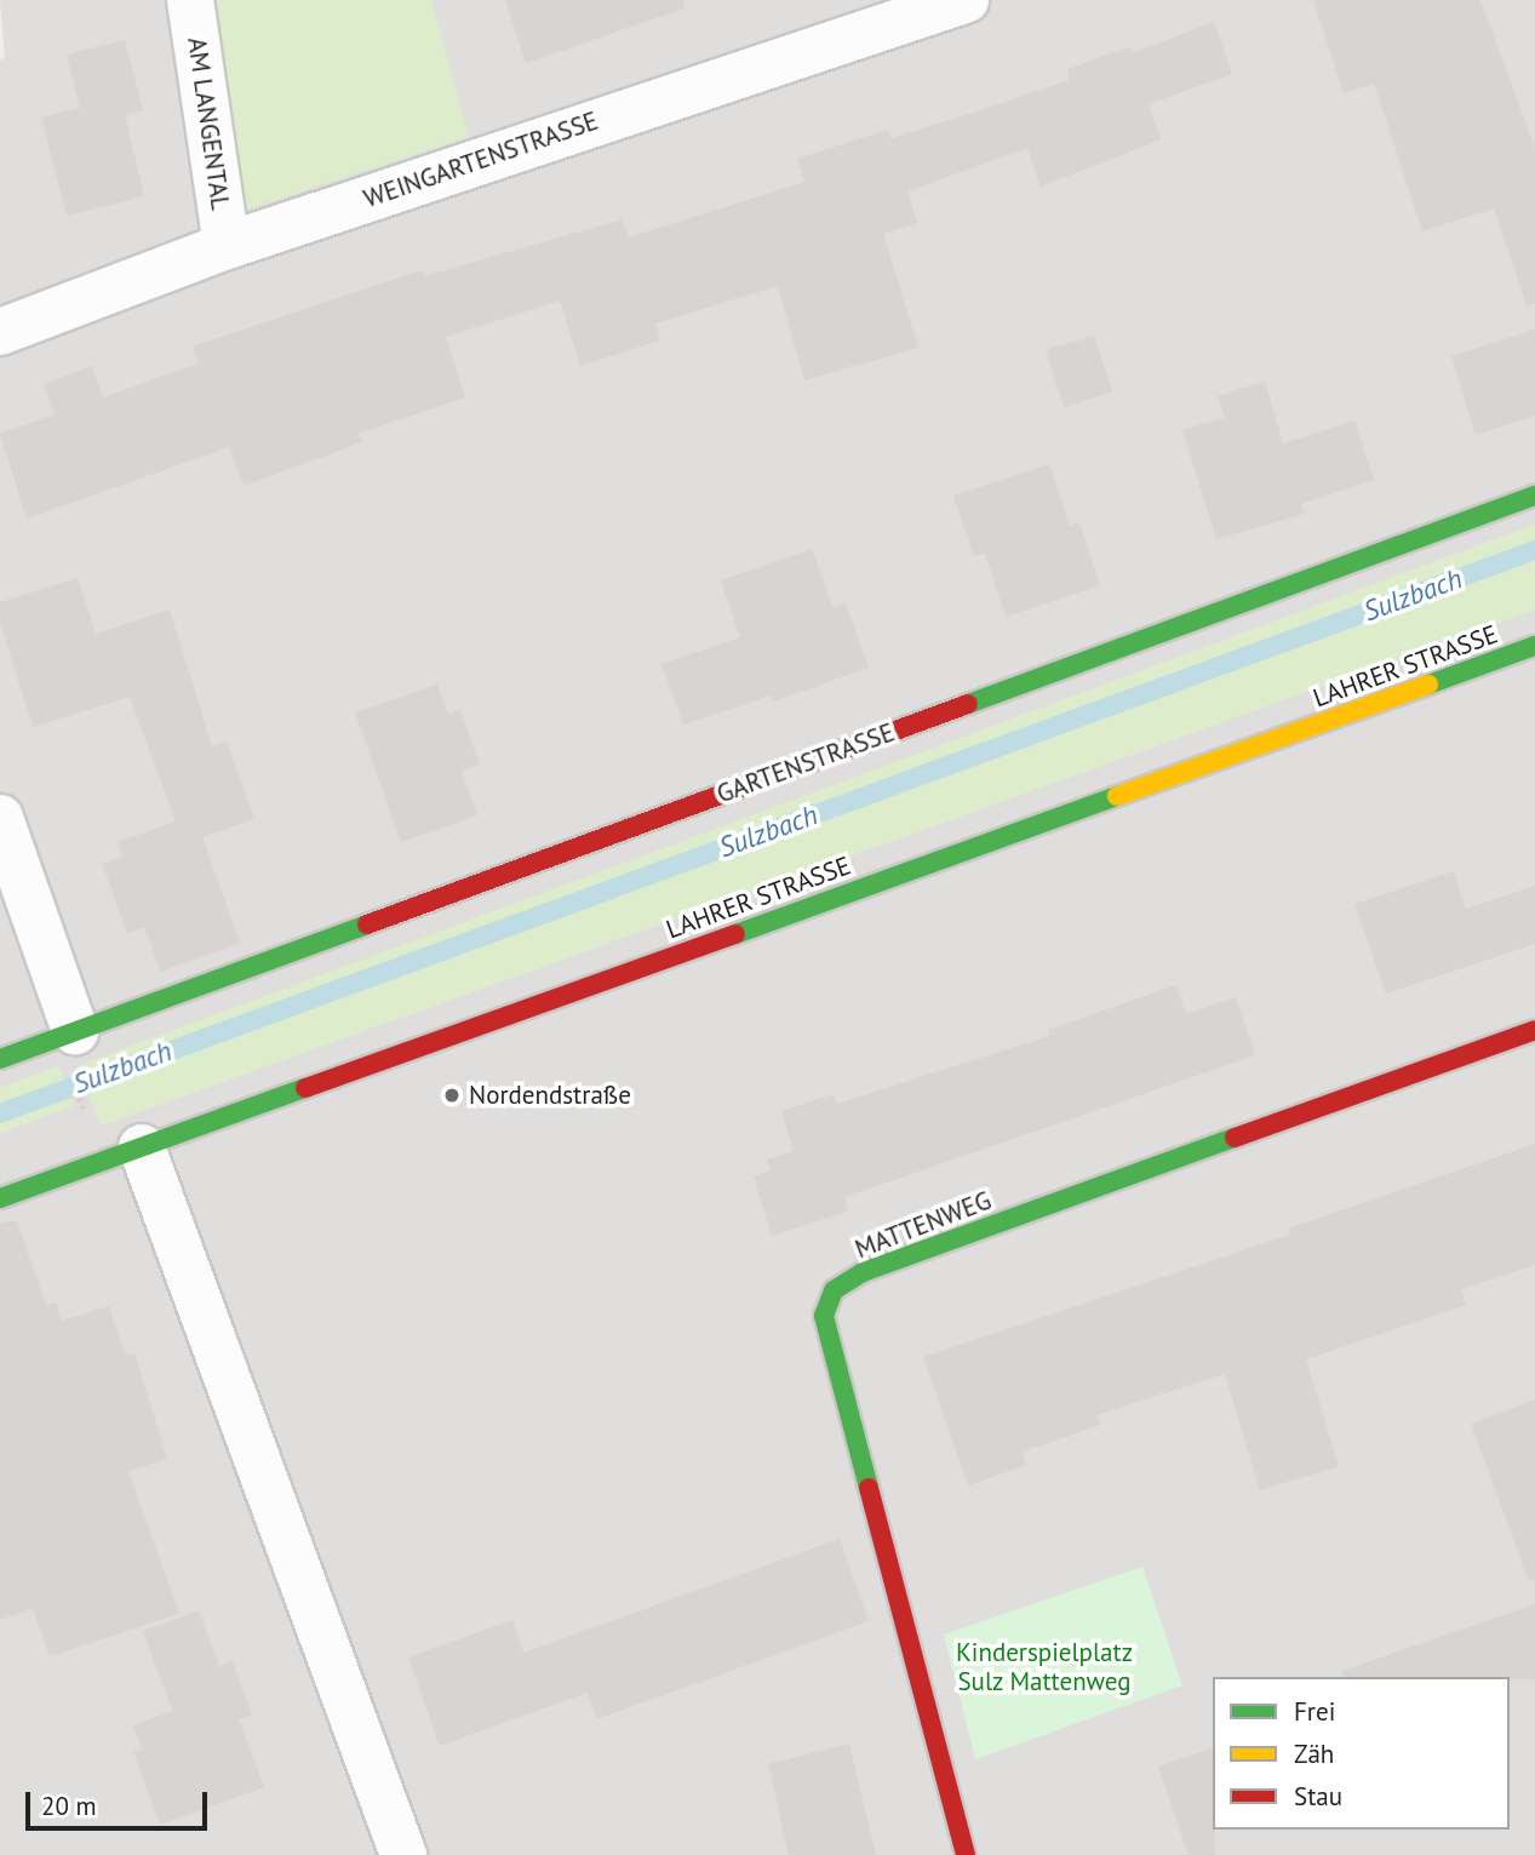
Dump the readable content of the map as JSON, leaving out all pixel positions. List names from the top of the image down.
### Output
{
  "streets": {
    "street": [
      "AM LANGENTAL",
      "WEINGARTENSTRASSE",
      "LAHRER STRASSE",
      "GARTENSTRASSE",
      "MATTENWEG"
    ]
  },
  "crossings": [
    ["AM LANGENTAL", "WEINGARTENSTRASSE"]
  ],
  "water": ["Sulzbach"],
  "parks": ["Kinderspielplatz Sulz Mattenweg"],
  "places": ["Nordendstraße"],
  "legend": ["Frei", "Zäh", "Stau"],
  "scale_bar": "20 m"
}
